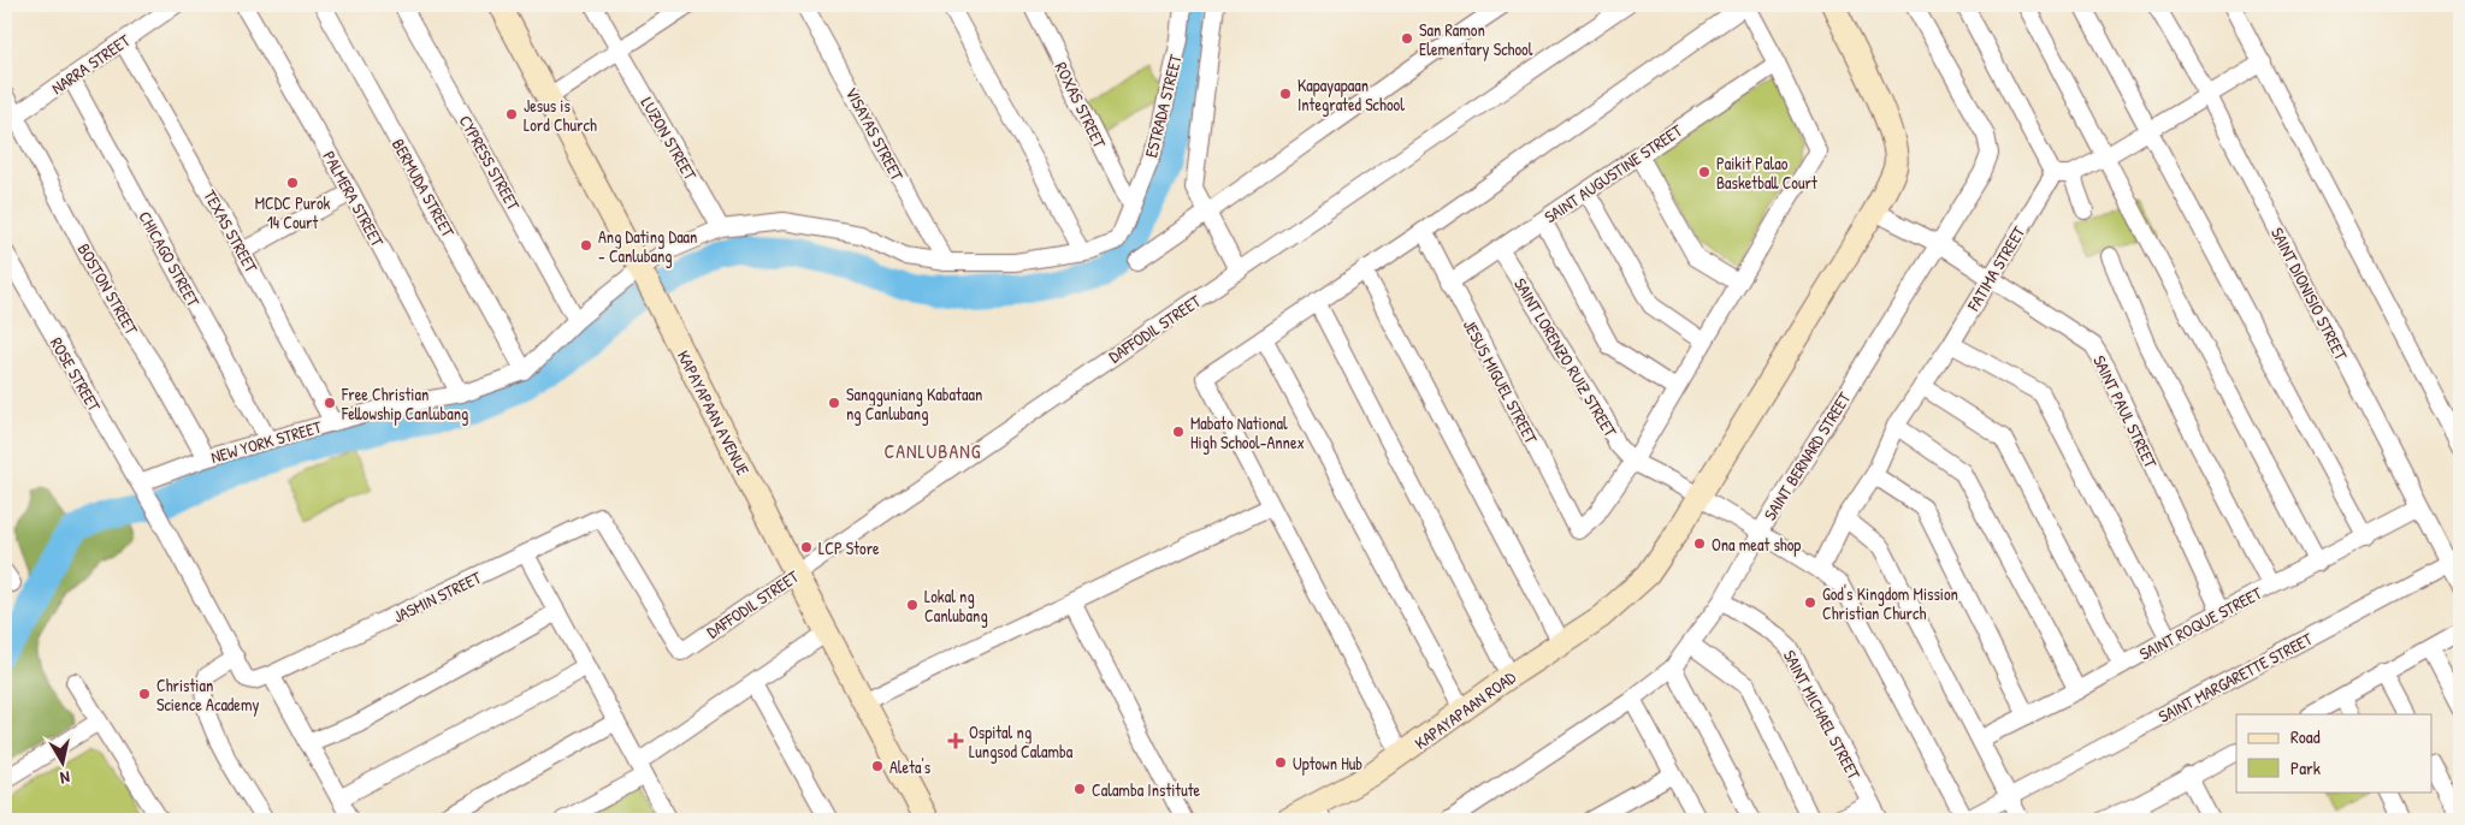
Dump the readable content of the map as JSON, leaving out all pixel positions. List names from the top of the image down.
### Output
{
  "streets": {
    "street": [
      "NARRA STREET",
      "ROXAS STREET",
      "ESTRADA STREET",
      "VISAYAS STREET",
      "LUZON STREET",
      "CYPRESS STREET",
      "SAINT AUGUSTINE STREET",
      "BERMUDA STREET",
      "PALMERA STREET",
      "TEXAS STREET",
      "CHICAGO STREET",
      "FATIMA STREET",
      "BOSTON STREET",
      "SAINT DIONISIO STREET",
      "DAFFODIL STREET",
      "SAINT LORENZO RUIZ STREET",
      "ROSE STREET",
      "JESUS MIGUEL STREET",
      "SAINT PAUL STREET",
      "KAPAYAPAAN AVENUE",
      "NEW YORK STREET",
      "SAINT BERNARD STREET",
      "JASMIN STREET",
      "SAINT ROQUE STREET",
      "SAINT MARGARETTE STREET",
      "KAPAYAPAAN ROAD",
      "SAINT MICHAEL STREET"
    ]
  },
  "crossings": [
    ["NARRA STREET", "TEXAS STREET"],
    ["NARRA STREET", "CHICAGO STREET"],
    ["NARRA STREET", "BOSTON STREET"],
    ["ROXAS STREET", "ESTRADA STREET"],
    ["ESTRADA STREET", "NEW YORK STREET"],
    ["VISAYAS STREET", "NEW YORK STREET"],
    ["LUZON STREET", "NEW YORK STREET"],
    ["CYPRESS STREET", "NEW YORK STREET"],
    ["SAINT AUGUSTINE STREET", "SAINT LORENZO RUIZ STREET"],
    ["SAINT AUGUSTINE STREET", "JESUS MIGUEL STREET"],
    ["BERMUDA STREET", "NEW YORK STREET"],
    ["PALMERA STREET", "NEW YORK STREET"],
    ["TEXAS STREET", "NEW YORK STREET"],
    ["CHICAGO STREET", "NEW YORK STREET"],
    ["FATIMA STREET", "SAINT PAUL STREET"],
    ["BOSTON STREET", "NEW YORK STREET"],
    ["SAINT DIONISIO STREET", "SAINT ROQUE STREET"],
    ["SAINT DIONISIO STREET", "SAINT MARGARETTE STREET"],
    ["DAFFODIL STREET", "KAPAYAPAAN AVENUE"],
    ["DAFFODIL STREET", "JASMIN STREET"],
    ["SAINT LORENZO RUIZ STREET", "JESUS MIGUEL STREET"],
    ["ROSE STREET", "NEW YORK STREET"],
    ["ROSE STREET", "JASMIN STREET"],
    ["SAINT PAUL STREET", "SAINT BERNARD STREET"],
    ["SAINT PAUL STREET", "SAINT ROQUE STREET"],
    ["SAINT PAUL STREET", "KAPAYAPAAN ROAD"],
    ["KAPAYAPAAN AVENUE", "NEW YORK STREET"],
    ["SAINT BERNARD STREET", "SAINT MICHAEL STREET"]
  ],
  "districts": ["CANLUBANG"],
  "places": {
    "other": [
      "San Ramon Elementary School",
      "Kapayapaan Integrated School",
      "Jesus is Lord Church",
      "Paikit Palao Basketball Court",
      "MCDC Purok 14 Court",
      "Ang Dating Daan - Canlubang",
      "Free Christian Fellowship Canlubang",
      "Sangguniang Kabataan ng Canlubang",
      "Mabato National High School-Annex",
      "Ona meat shop",
      "LCP Store",
      "God's Kingdom Mission Christian Church",
      "Lokal ng Canlubang",
      "Christian Science Academy",
      "Uptown Hub",
      "Aleta's",
      "Calamba Institute"
    ],
    "health": ["Ospital ng Lungsod Calamba"]
  },
  "legend": ["Road", "Park"],
  "north": "bottom"
}
